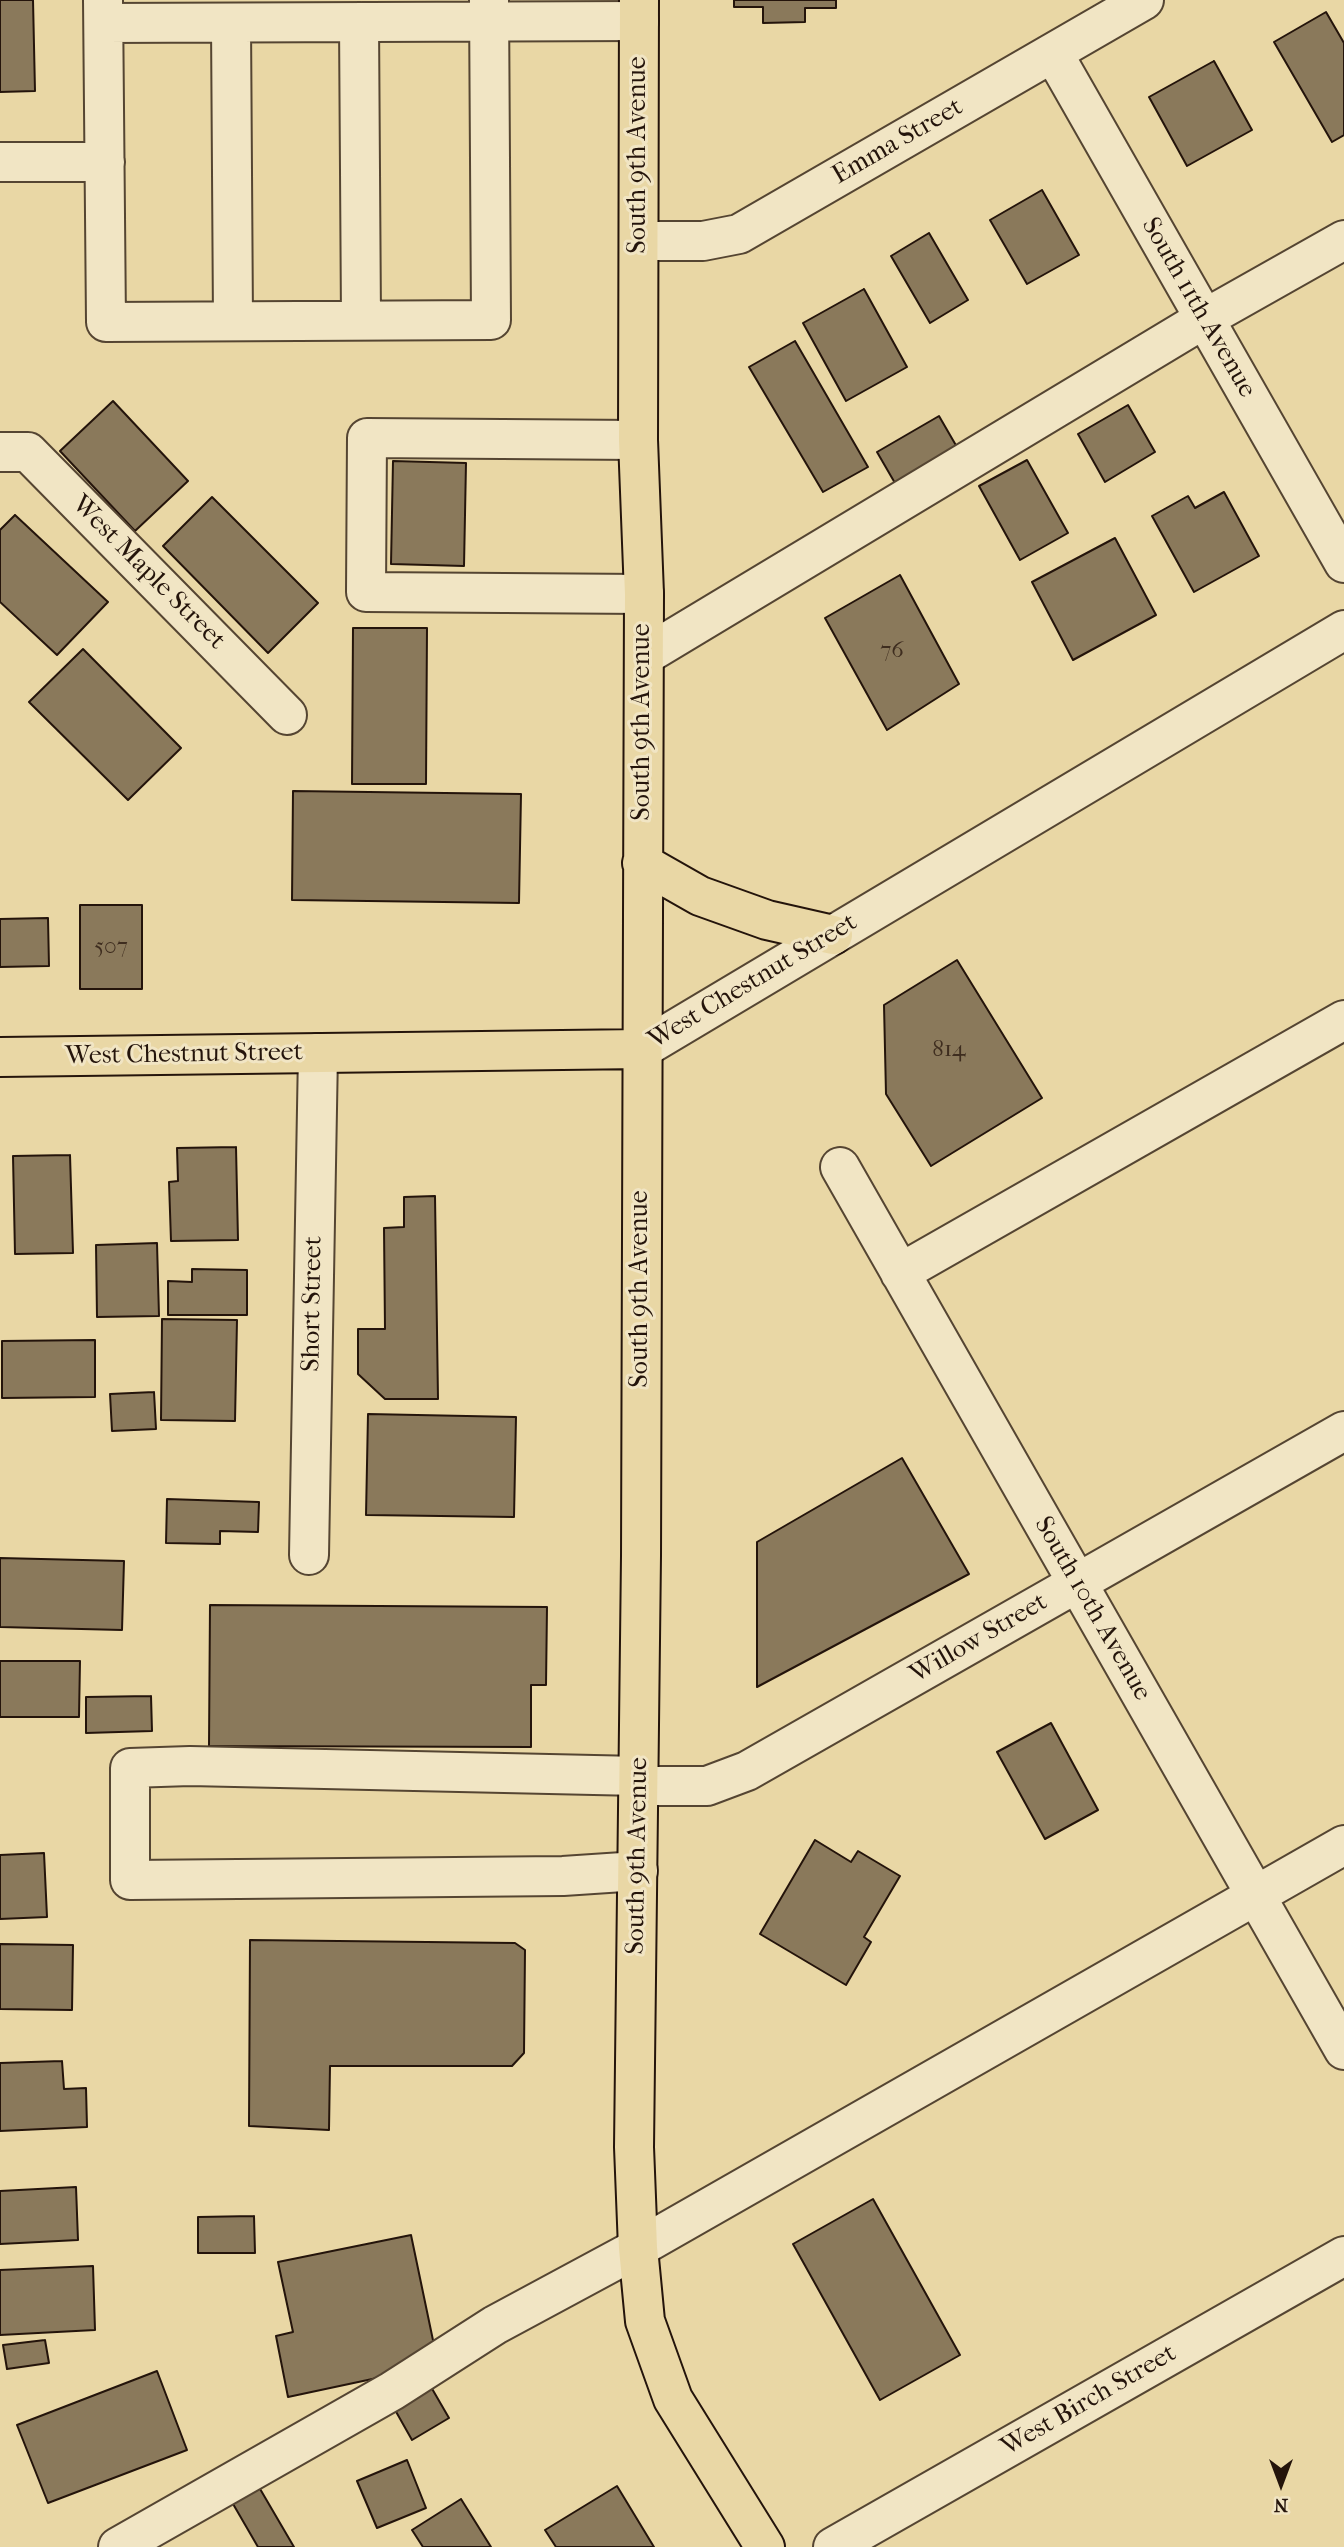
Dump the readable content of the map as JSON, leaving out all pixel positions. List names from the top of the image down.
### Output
{
  "streets": {
    "main road": ["South 9th Avenue", "West Chestnut Street"],
    "street": [
      "Emma Street",
      "South 11th Avenue",
      "West Maple Street",
      "Short Street",
      "South 10th Avenue",
      "Willow Street",
      "West Birch Street"
    ]
  },
  "crossings": [
    ["Emma Street", "South 9th Avenue"],
    ["Emma Street", "South 11th Avenue"],
    ["South 9th Avenue", "West Chestnut Street"],
    ["South 9th Avenue", "Willow Street"],
    ["West Chestnut Street", "Short Street"],
    ["South 10th Avenue", "Willow Street"]
  ],
  "house_numbers": ["76", "507", "814"],
  "north": "bottom"
}
